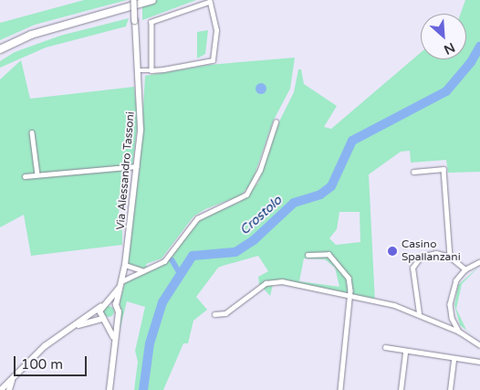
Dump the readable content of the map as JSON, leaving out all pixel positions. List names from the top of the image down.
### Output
{
  "streets": {
    "street": ["Via Alessandro Tassoni"]
  },
  "water": ["Crostolo"],
  "places": ["Casino Spallanzani"],
  "scale_bar": "100 m",
  "north": "bottom right"
}
